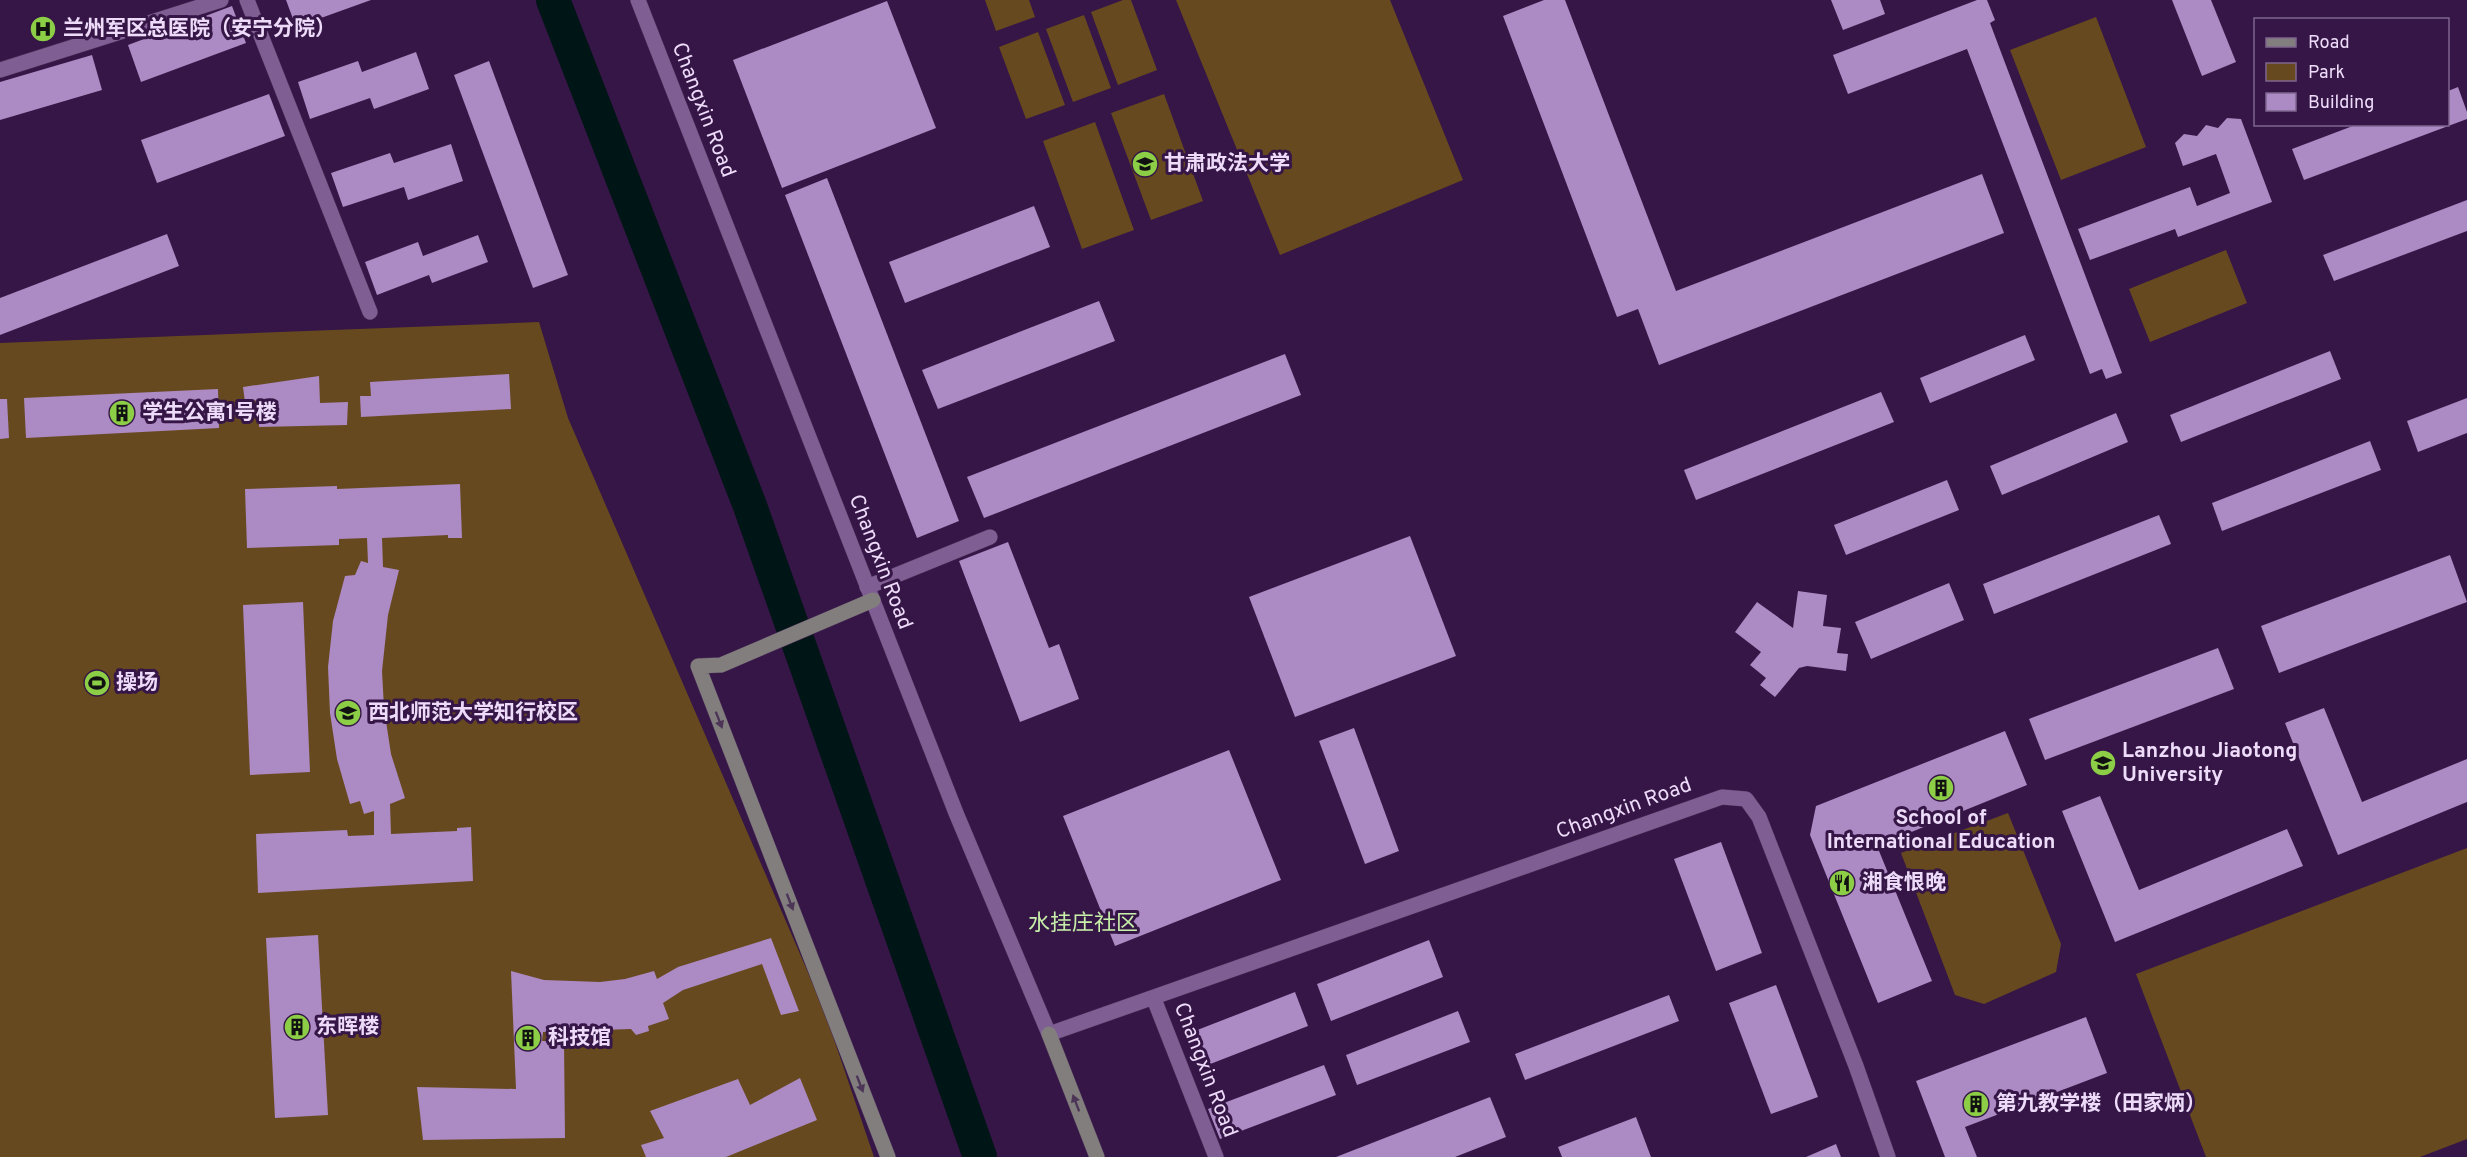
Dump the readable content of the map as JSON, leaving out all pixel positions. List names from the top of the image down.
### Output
{
  "streets": {
    "street": ["Changxin Road"]
  },
  "districts": ["水挂庄社区"],
  "places": {
    "hospital": ["兰州军区总医院（安宁分院）"],
    "school or university": ["甘肃政法大学", "西北师范大学知行校区", "Lanzhou Jiaotong University"],
    "building": [
      "学生公寓1号楼",
      "School of International Education",
      "东晖楼",
      "科技馆",
      "第九教学楼（田家炳）"
    ],
    "sports": ["操场"],
    "restaurant": ["湘食恨晚"]
  },
  "legend": ["Road", "Park", "Building"]
}
